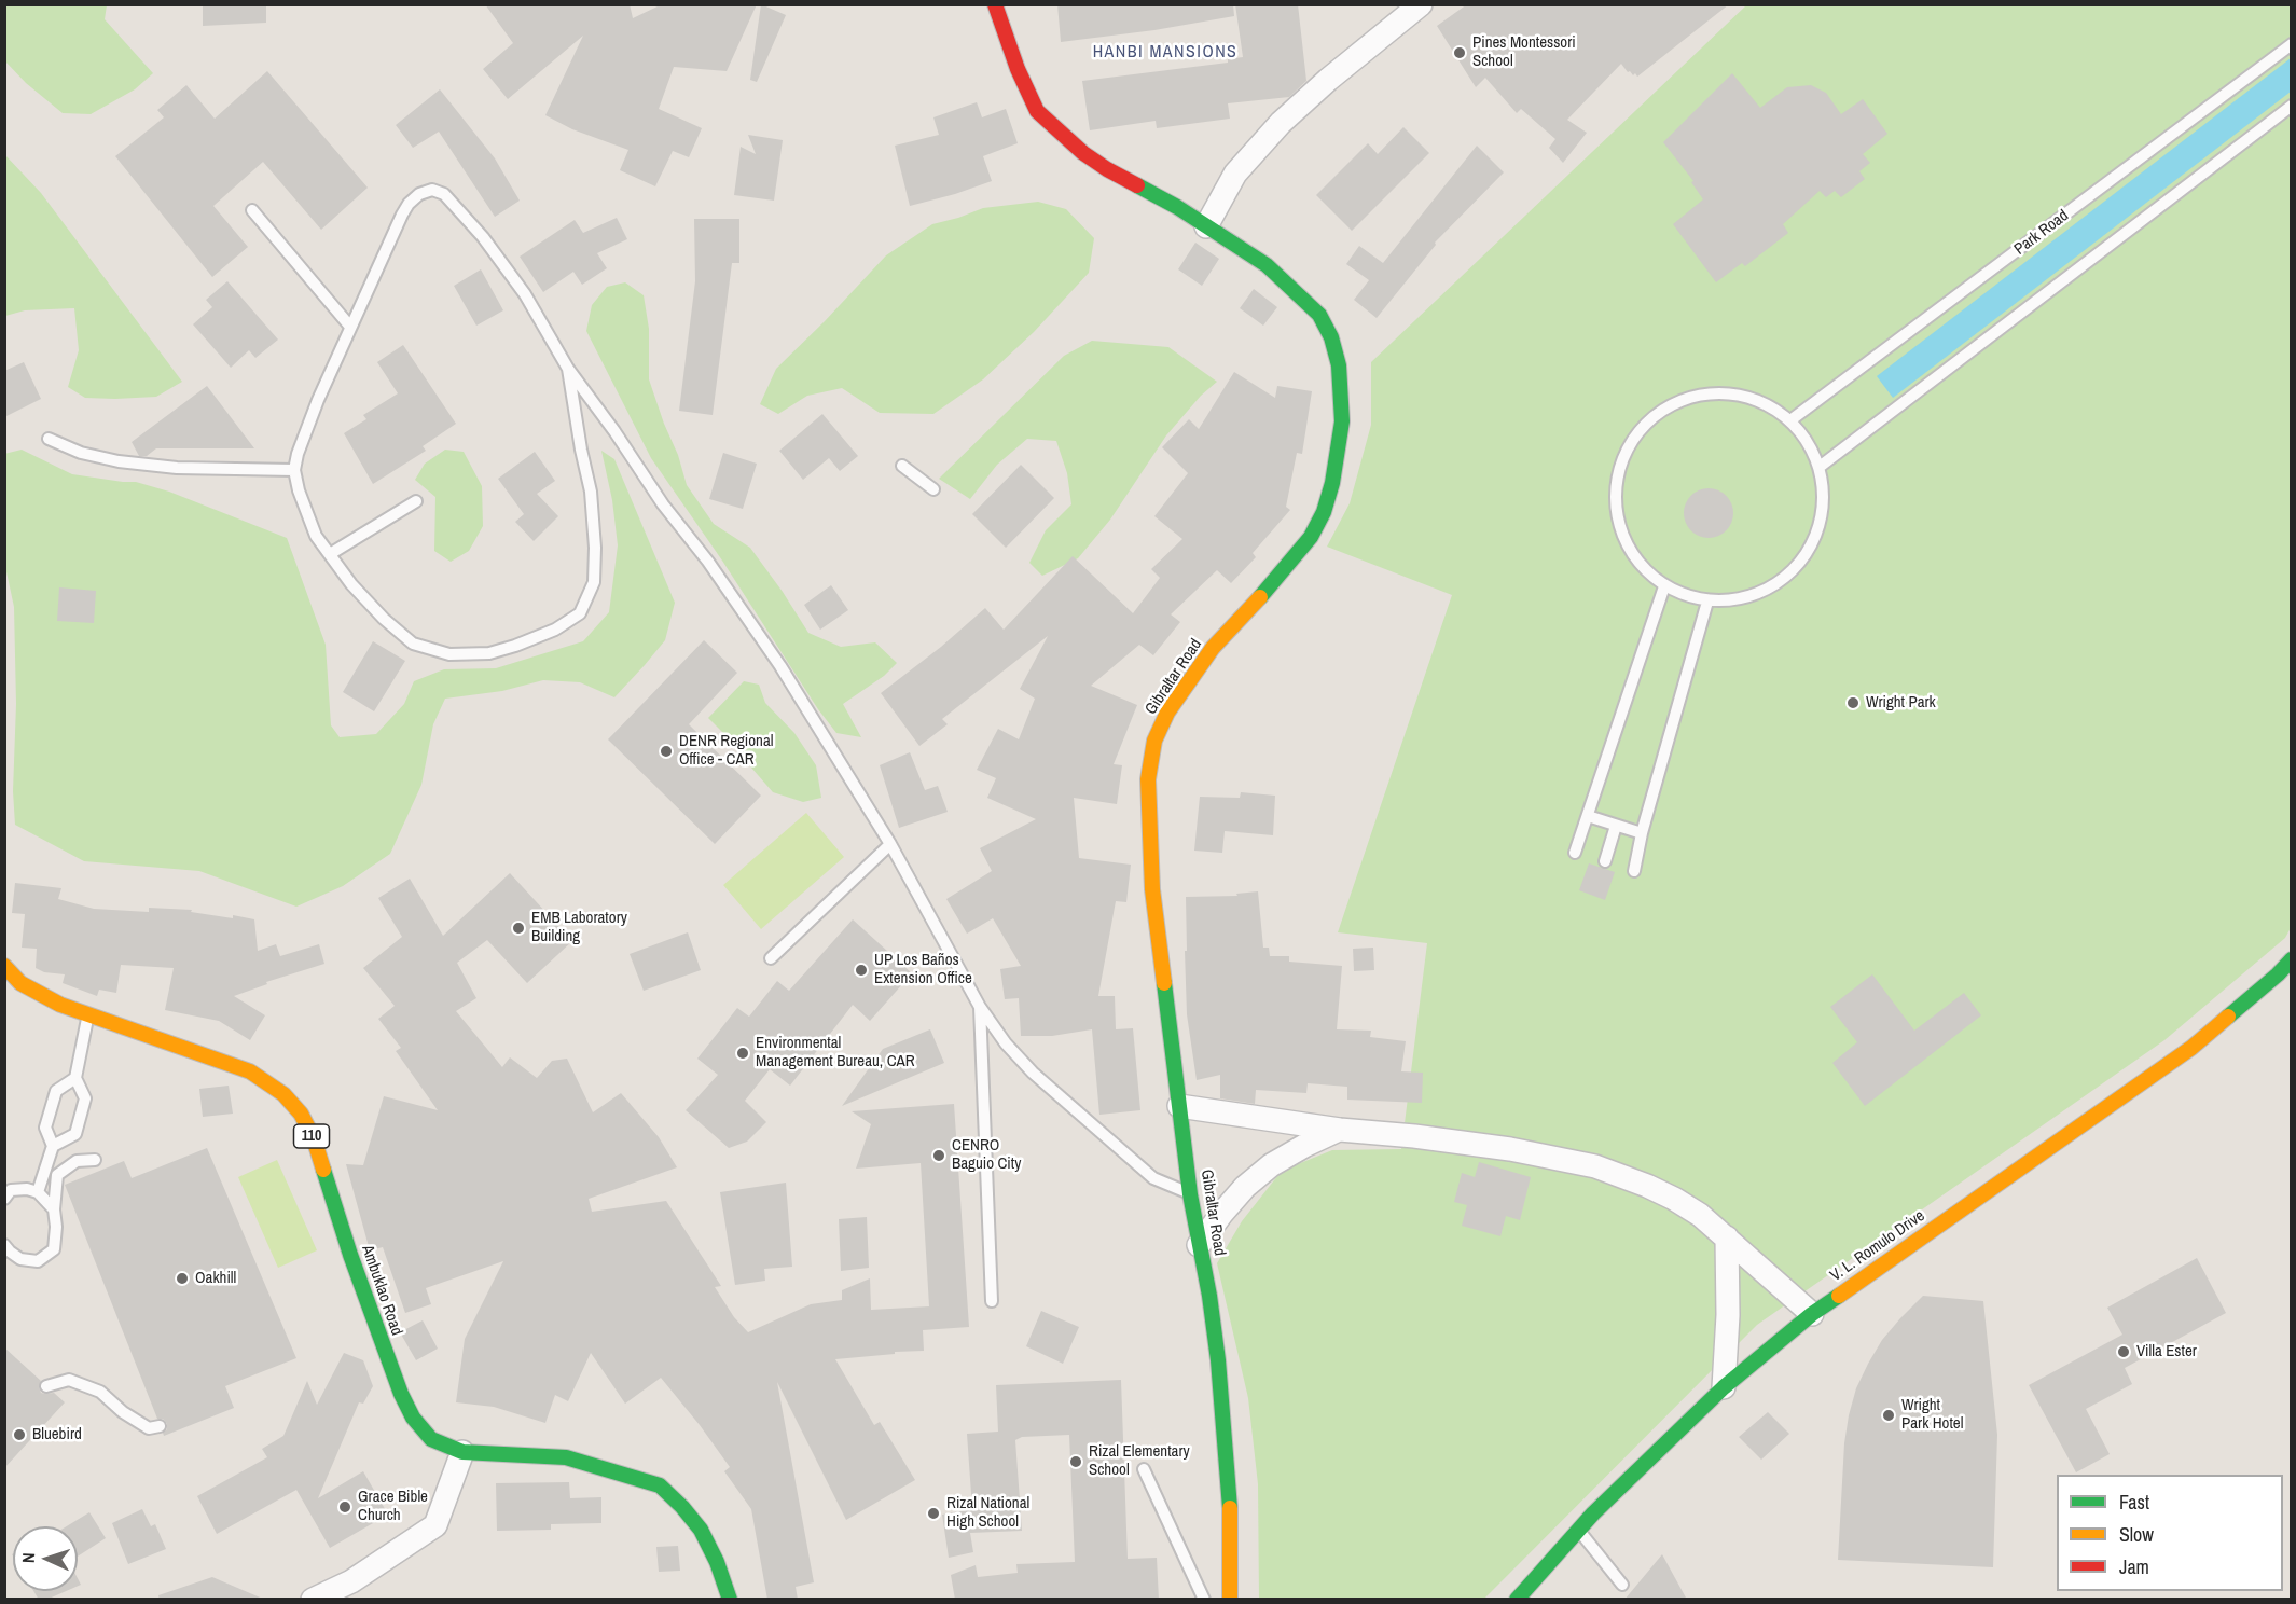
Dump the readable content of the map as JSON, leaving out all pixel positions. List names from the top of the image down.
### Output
{
  "streets": {
    "main road": [
      "Gibraltar Road",
      "110",
      "V. L. Romulo Drive",
      "Ambuklao Road"
    ],
    "lane": ["Park Road"]
  },
  "districts": ["HANBI MANSIONS"],
  "places": [
    "Pines Montessori School",
    "Wright Park",
    "DENR Regional Office - CAR",
    "EMB Laboratory Building",
    "UP Los Baños Extension Office",
    "Environmental Management Bureau, CAR",
    "CENRO Baguio City",
    "Oakhill",
    "Villa Ester",
    "Wright Park Hotel",
    "Bluebird",
    "Rizal Elementary School",
    "Grace Bible Church",
    "Rizal National High School"
  ],
  "legend": ["Fast", "Slow", "Jam"],
  "north": "left"
}
